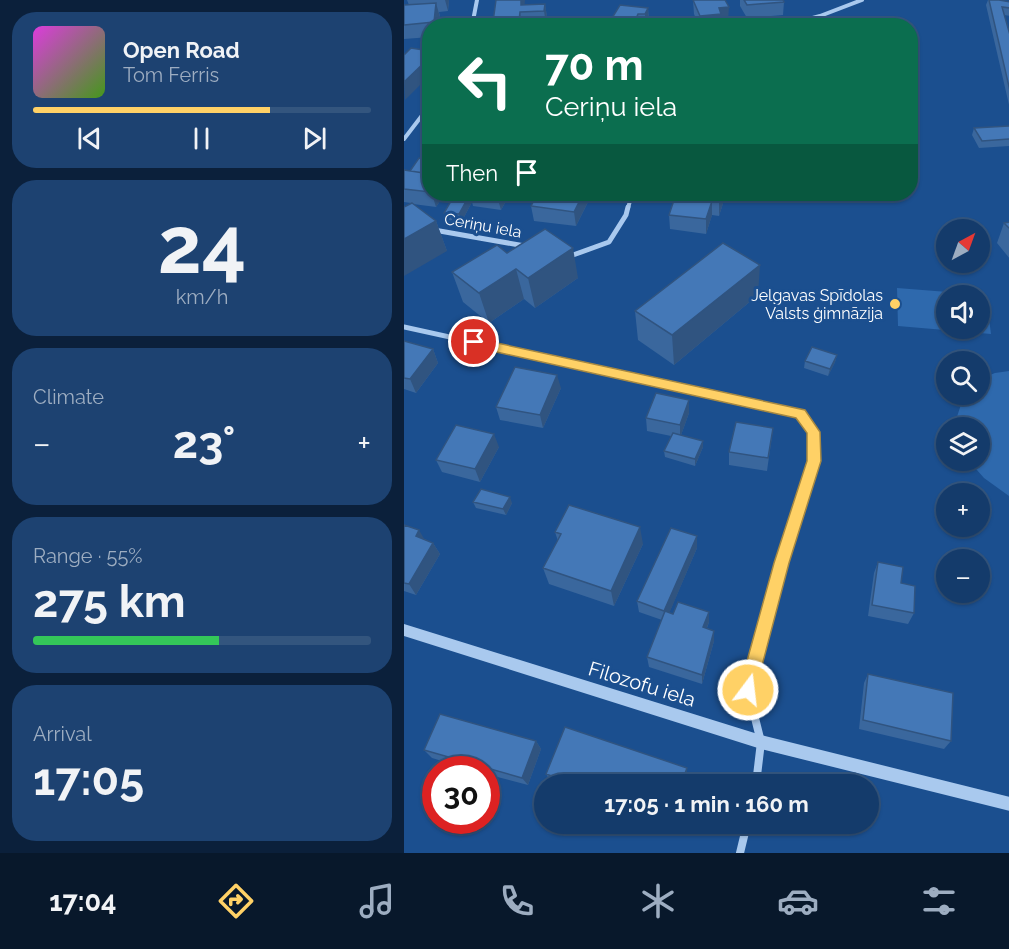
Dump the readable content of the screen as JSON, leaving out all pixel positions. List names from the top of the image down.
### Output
{
  "streets": {
    "street": ["Ceriņu iela", "Filozofu iela"]
  },
  "places": ["Jelgavas Spīdolas Valsts ģimnāzija"],
  "north": "top right",
  "page": {
    "turn": ["70 m", "Ceriņu iela"],
    "song": ["Open Road", "Tom Ferris"],
    "then": "Then",
    "tile": [
      ["24", "km/h"],
      "Climate",
      ["Range · 55%", "275 km"],
      ["Arrival", "17:05"]
    ],
    "map_buttons": ["+", "−"],
    "heat": ["−", "23°", "+"],
    "limit": "30",
    "trip": "17:05 · 1 min · 160 m",
    "tabs": "17:04"
  }
}
